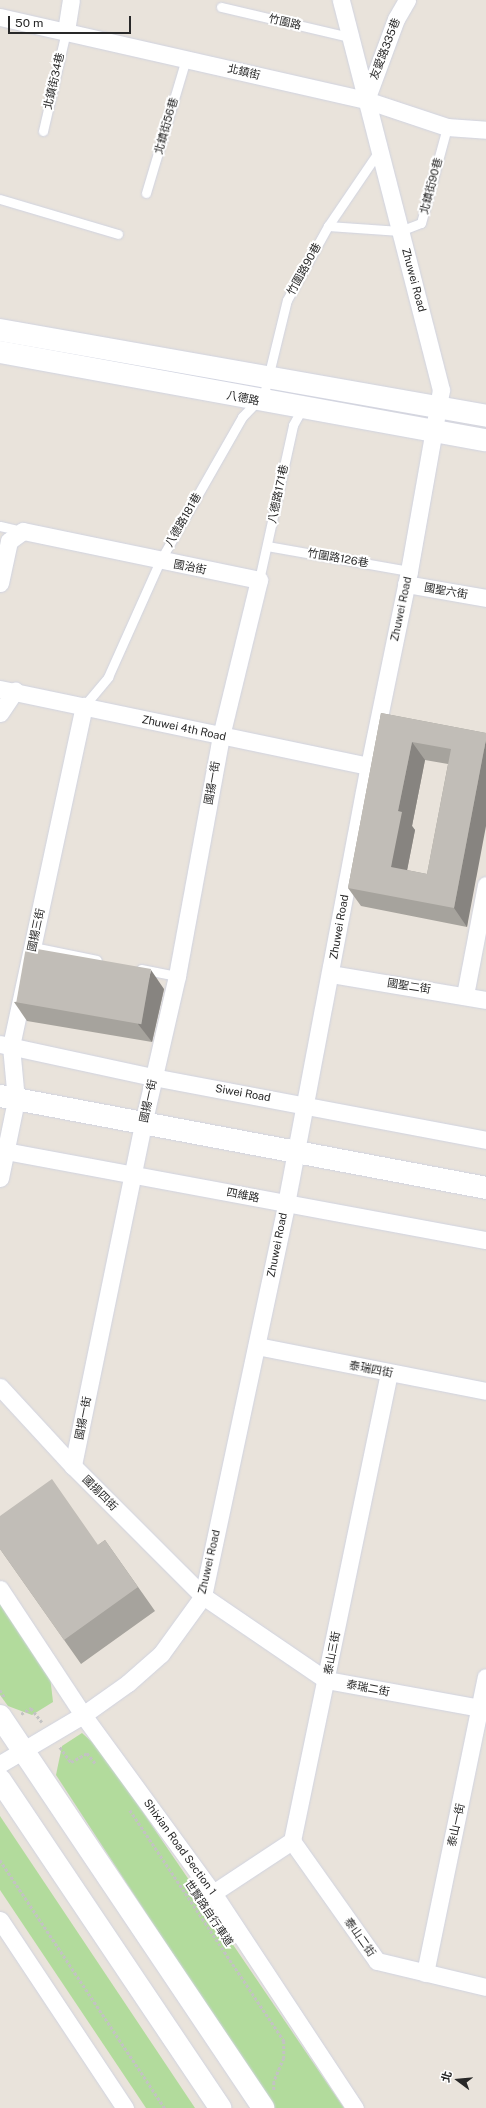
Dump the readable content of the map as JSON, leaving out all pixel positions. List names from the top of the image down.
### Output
{
  "streets": {
    "street": [
      "友愛路335巷",
      "北鎮街",
      "Zhuwei Road",
      "八德路",
      "國治街",
      "國聖六街",
      "Zhuwei 4th Road",
      "國揚一街",
      "國揚三街",
      "國聖二街",
      "Siwei Road",
      "四維路",
      "泰瑞四街",
      "國揚四街",
      "泰山三街",
      "泰瑞二街",
      "泰山一街",
      "Shixian Road Section 1",
      "泰山二街"
    ],
    "lane": [
      "竹圍路",
      "北鎮街34巷",
      "北鎮街56巷",
      "北鎮街90巷",
      "竹圍路90巷",
      "八德路171巷",
      "八德路181巷",
      "竹圍路126巷"
    ],
    "path": ["世賢路自行車道"]
  },
  "crossings": [
    ["竹圍路", "Zhuwei Road"],
    ["友愛路335巷", "北鎮街"],
    ["友愛路335巷", "Zhuwei Road"],
    ["北鎮街", "北鎮街34巷"],
    ["北鎮街", "北鎮街56巷"],
    ["北鎮街", "北鎮街90巷"],
    ["北鎮街", "Zhuwei Road"],
    ["北鎮街90巷", "Zhuwei Road"],
    ["竹圍路90巷", "Zhuwei Road"],
    ["竹圍路90巷", "八德路"],
    ["竹圍路90巷", "八德路181巷"],
    ["Zhuwei Road", "八德路"],
    ["Zhuwei Road", "竹圍路126巷"],
    ["Zhuwei Road", "國聖六街"],
    ["Zhuwei Road", "Zhuwei 4th Road"],
    ["Zhuwei Road", "國聖二街"],
    ["Zhuwei Road", "Siwei Road"],
    ["Zhuwei Road", "四維路"],
    ["Zhuwei Road", "泰瑞四街"],
    ["Zhuwei Road", "國揚四街"],
    ["Zhuwei Road", "泰瑞二街"],
    ["Zhuwei Road", "Shixian Road Section 1"],
    ["八德路", "八德路171巷"],
    ["八德路", "八德路181巷"],
    ["八德路171巷", "竹圍路126巷"],
    ["八德路171巷", "國治街"],
    ["八德路181巷", "國治街"],
    ["八德路181巷", "Zhuwei 4th Road"],
    ["八德路181巷", "國揚三街"],
    ["竹圍路126巷", "國聖六街"],
    ["Zhuwei 4th Road", "國揚一街"],
    ["Zhuwei 4th Road", "國揚三街"],
    ["國揚一街", "Siwei Road"],
    ["國揚一街", "四維路"],
    ["國揚一街", "國揚四街"],
    ["國揚三街", "Siwei Road"],
    ["國揚三街", "四維路"],
    ["泰瑞四街", "泰山三街"],
    ["國揚四街", "泰瑞二街"],
    ["泰山三街", "泰瑞二街"],
    ["泰山三街", "泰山二街"],
    ["泰瑞二街", "泰山一街"],
    ["泰山一街", "泰山二街"]
  ],
  "scale_bar": "50 m",
  "north": "left"
}
